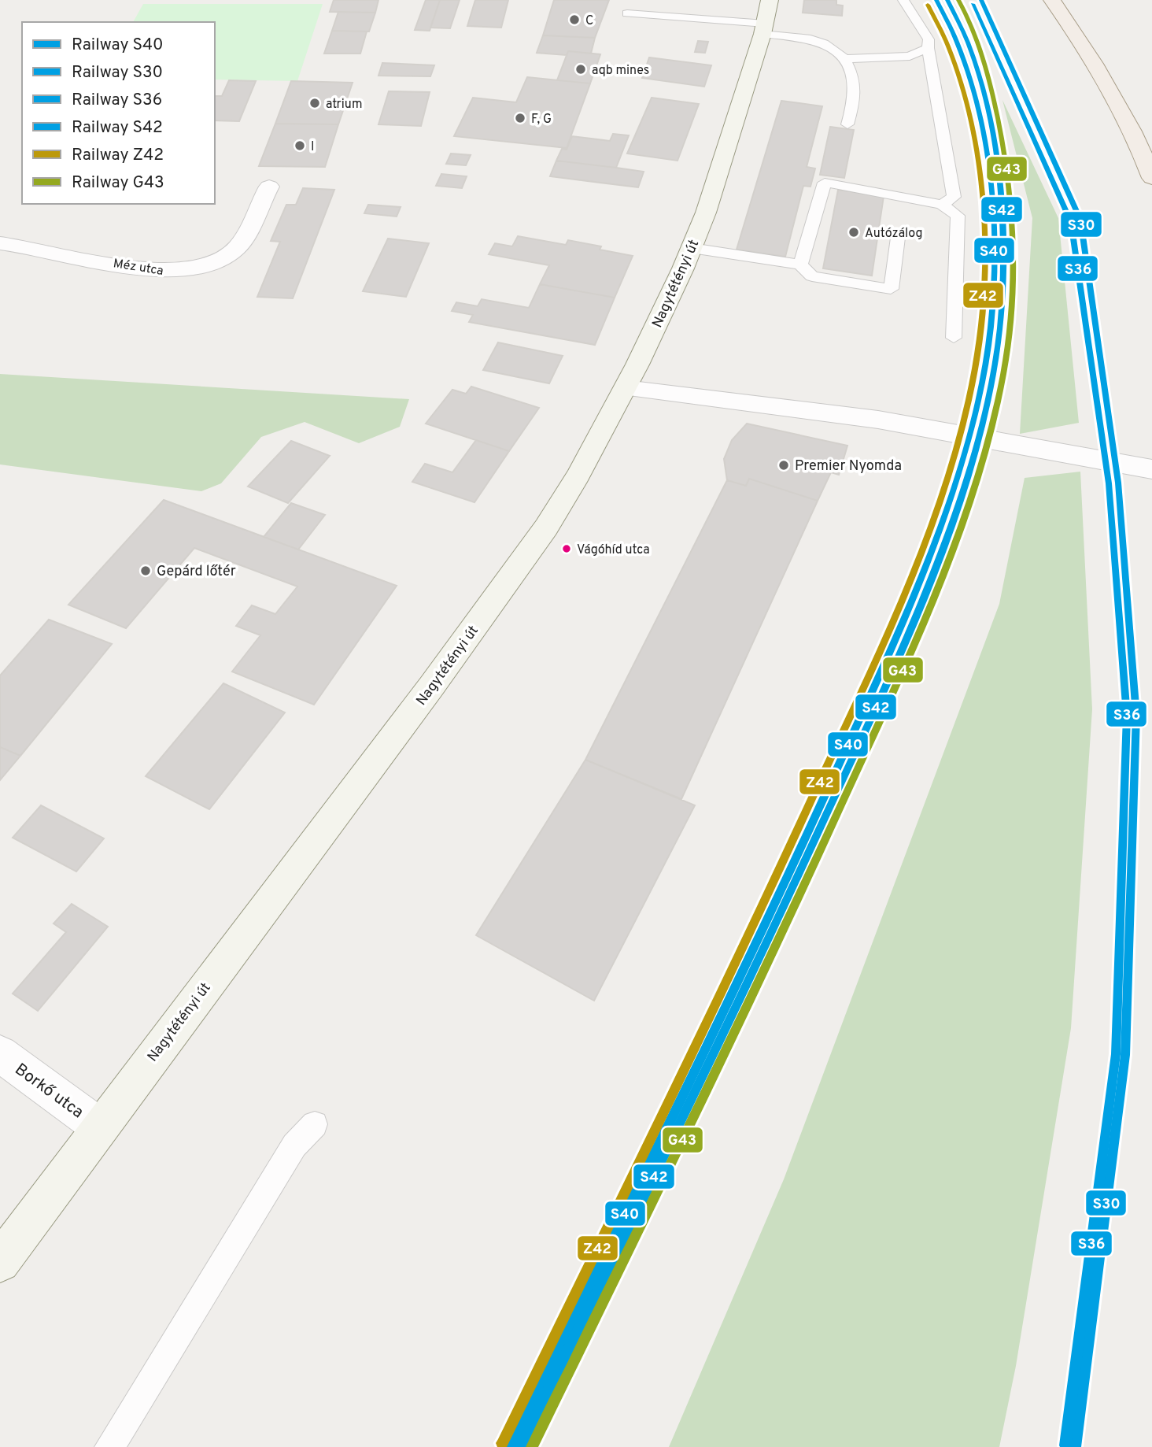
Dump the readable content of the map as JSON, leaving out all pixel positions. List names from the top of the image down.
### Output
{
  "streets": {
    "main road": ["Nagytétényi út"],
    "street": ["Méz utca", "Borkő utca"]
  },
  "crossings": [
    ["Nagytétényi út", "Borkő utca"]
  ],
  "places": [
    "C",
    "aqb mines",
    "atrium",
    "F, G",
    "I",
    "Autózálog",
    "Premier Nyomda",
    "Vágóhíd utca",
    "Gepárd lőtér"
  ],
  "lines": [
    "rail line S40",
    "rail line S30",
    "rail line S42",
    "rail line G43",
    "rail line S36",
    "rail line Z42"
  ],
  "legend": [
    "Railway S40",
    "Railway S30",
    "Railway S36",
    "Railway S42",
    "Railway Z42",
    "Railway G43"
  ]
}
